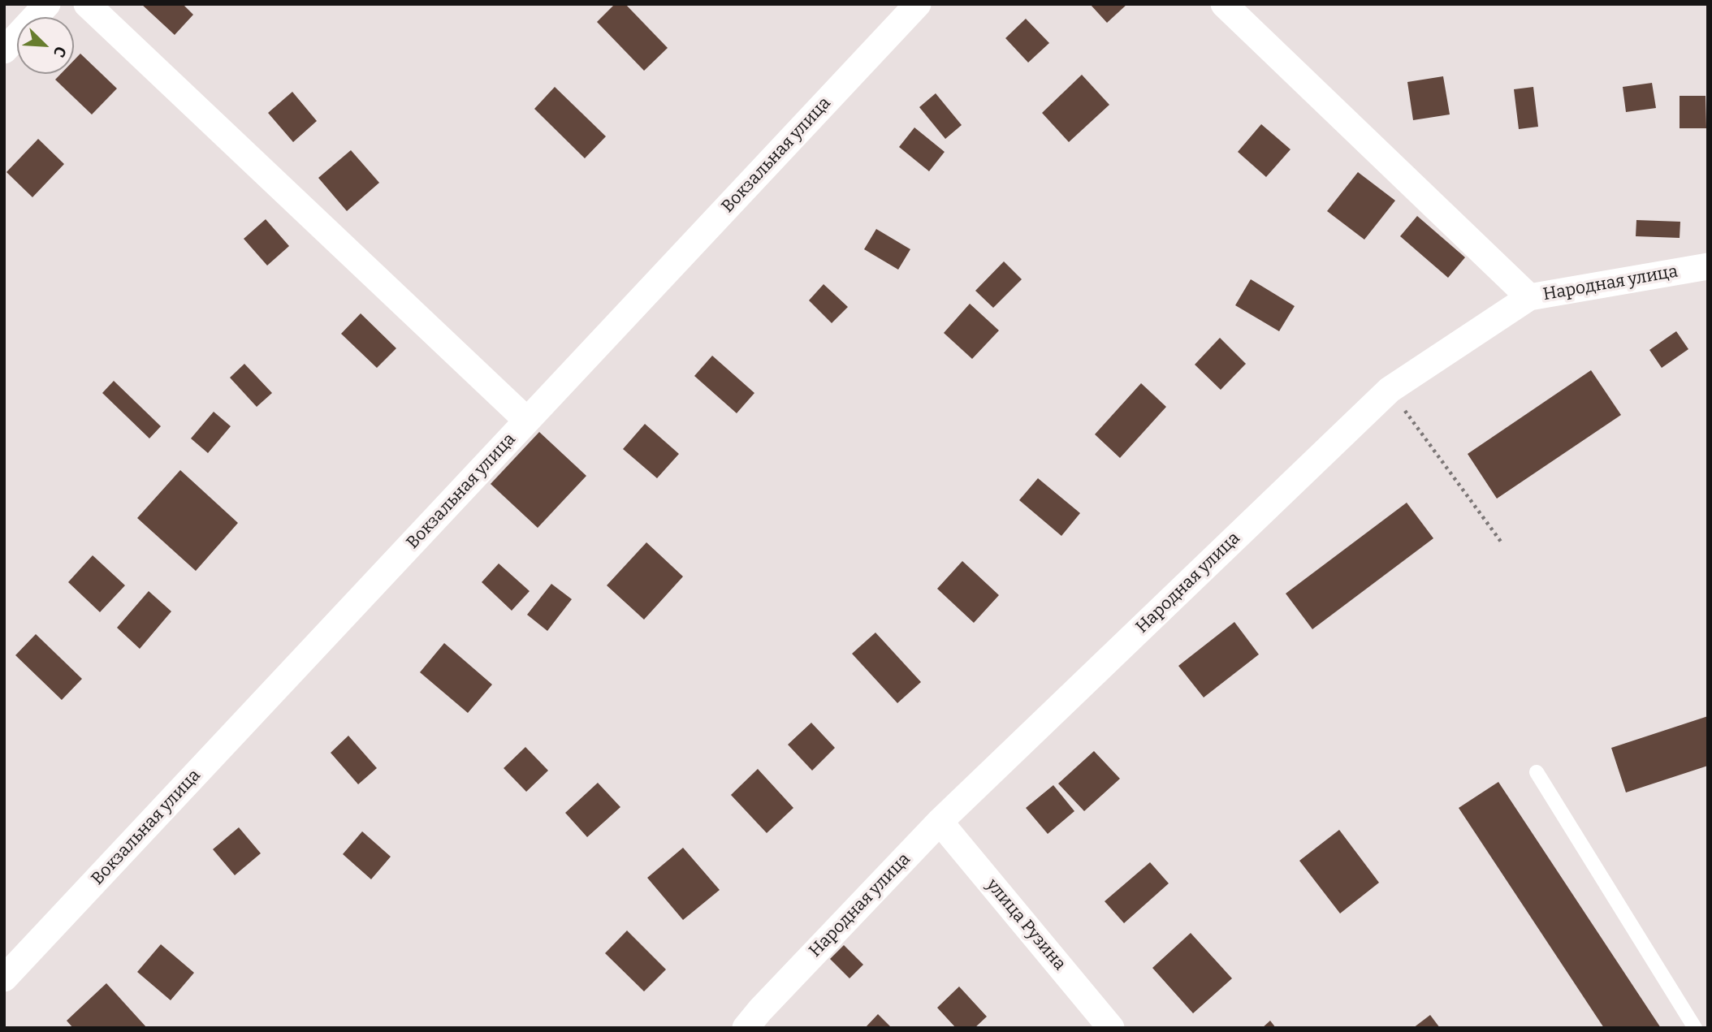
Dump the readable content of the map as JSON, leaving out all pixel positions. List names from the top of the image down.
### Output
{
  "streets": {
    "street": ["Вокзальная улица", "Народная улица", "улица Рузина"]
  },
  "crossings": [
    ["Народная улица", "улица Рузина"]
  ],
  "north": "bottom right"
}
